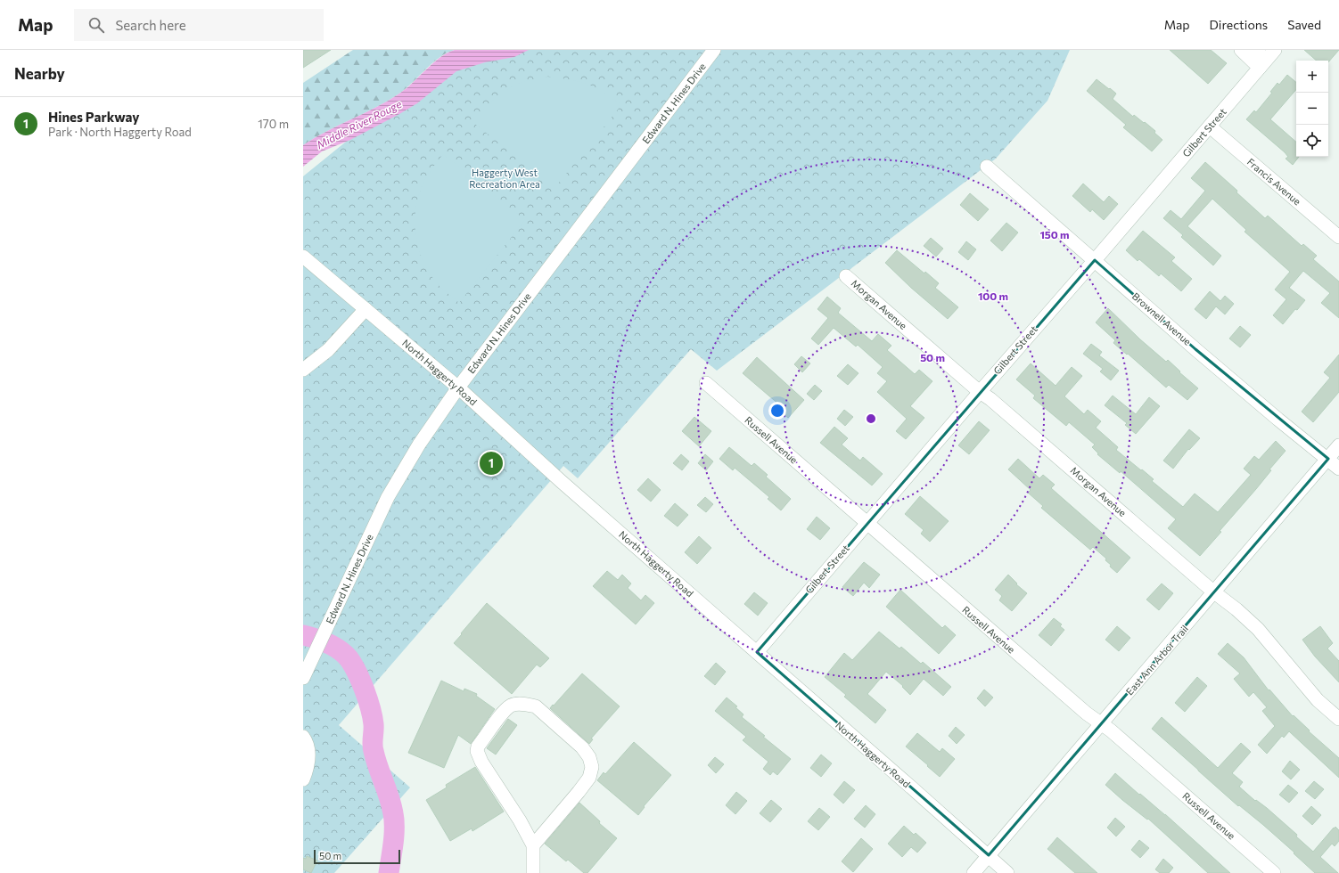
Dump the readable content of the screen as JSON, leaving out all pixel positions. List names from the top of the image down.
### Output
{
  "streets": {
    "street": [
      "Edward N. Hines Drive",
      "Gilbert Street",
      "Francis Avenue",
      "Morgan Avenue",
      "Brownell Avenue",
      "North Haggerty Road",
      "Russell Avenue",
      "East Ann Arbor Trail"
    ]
  },
  "crossings": [
    ["Edward N. Hines Drive", "North Haggerty Road"],
    ["Gilbert Street", "Francis Avenue"],
    ["Gilbert Street", "Morgan Avenue"],
    ["Gilbert Street", "Brownell Avenue"],
    ["Gilbert Street", "North Haggerty Road"],
    ["Gilbert Street", "Russell Avenue"],
    ["Morgan Avenue", "East Ann Arbor Trail"],
    ["Brownell Avenue", "East Ann Arbor Trail"],
    ["North Haggerty Road", "East Ann Arbor Trail"],
    ["Russell Avenue", "East Ann Arbor Trail"]
  ],
  "water": ["Middle River Rouge"],
  "parks": ["Haggerty West Recreation Area"],
  "scale_bar": "50 m",
  "page": {
    "header": "Map",
    "search": "Search here",
    "nav": ["Map", "Directions", "Saved"],
    "heading": "Nearby",
    "map_buttons": ["+", "−"],
    "list": [
      {
        "mark": "1",
        "name": "Hines Parkway",
        "note": "Park · North Haggerty Road",
        "value": "170 m"
      }
    ],
    "pins": "1",
    "scale": "50 m"
  },
  "rings": ["150 m", "100 m", "50 m"]
}
